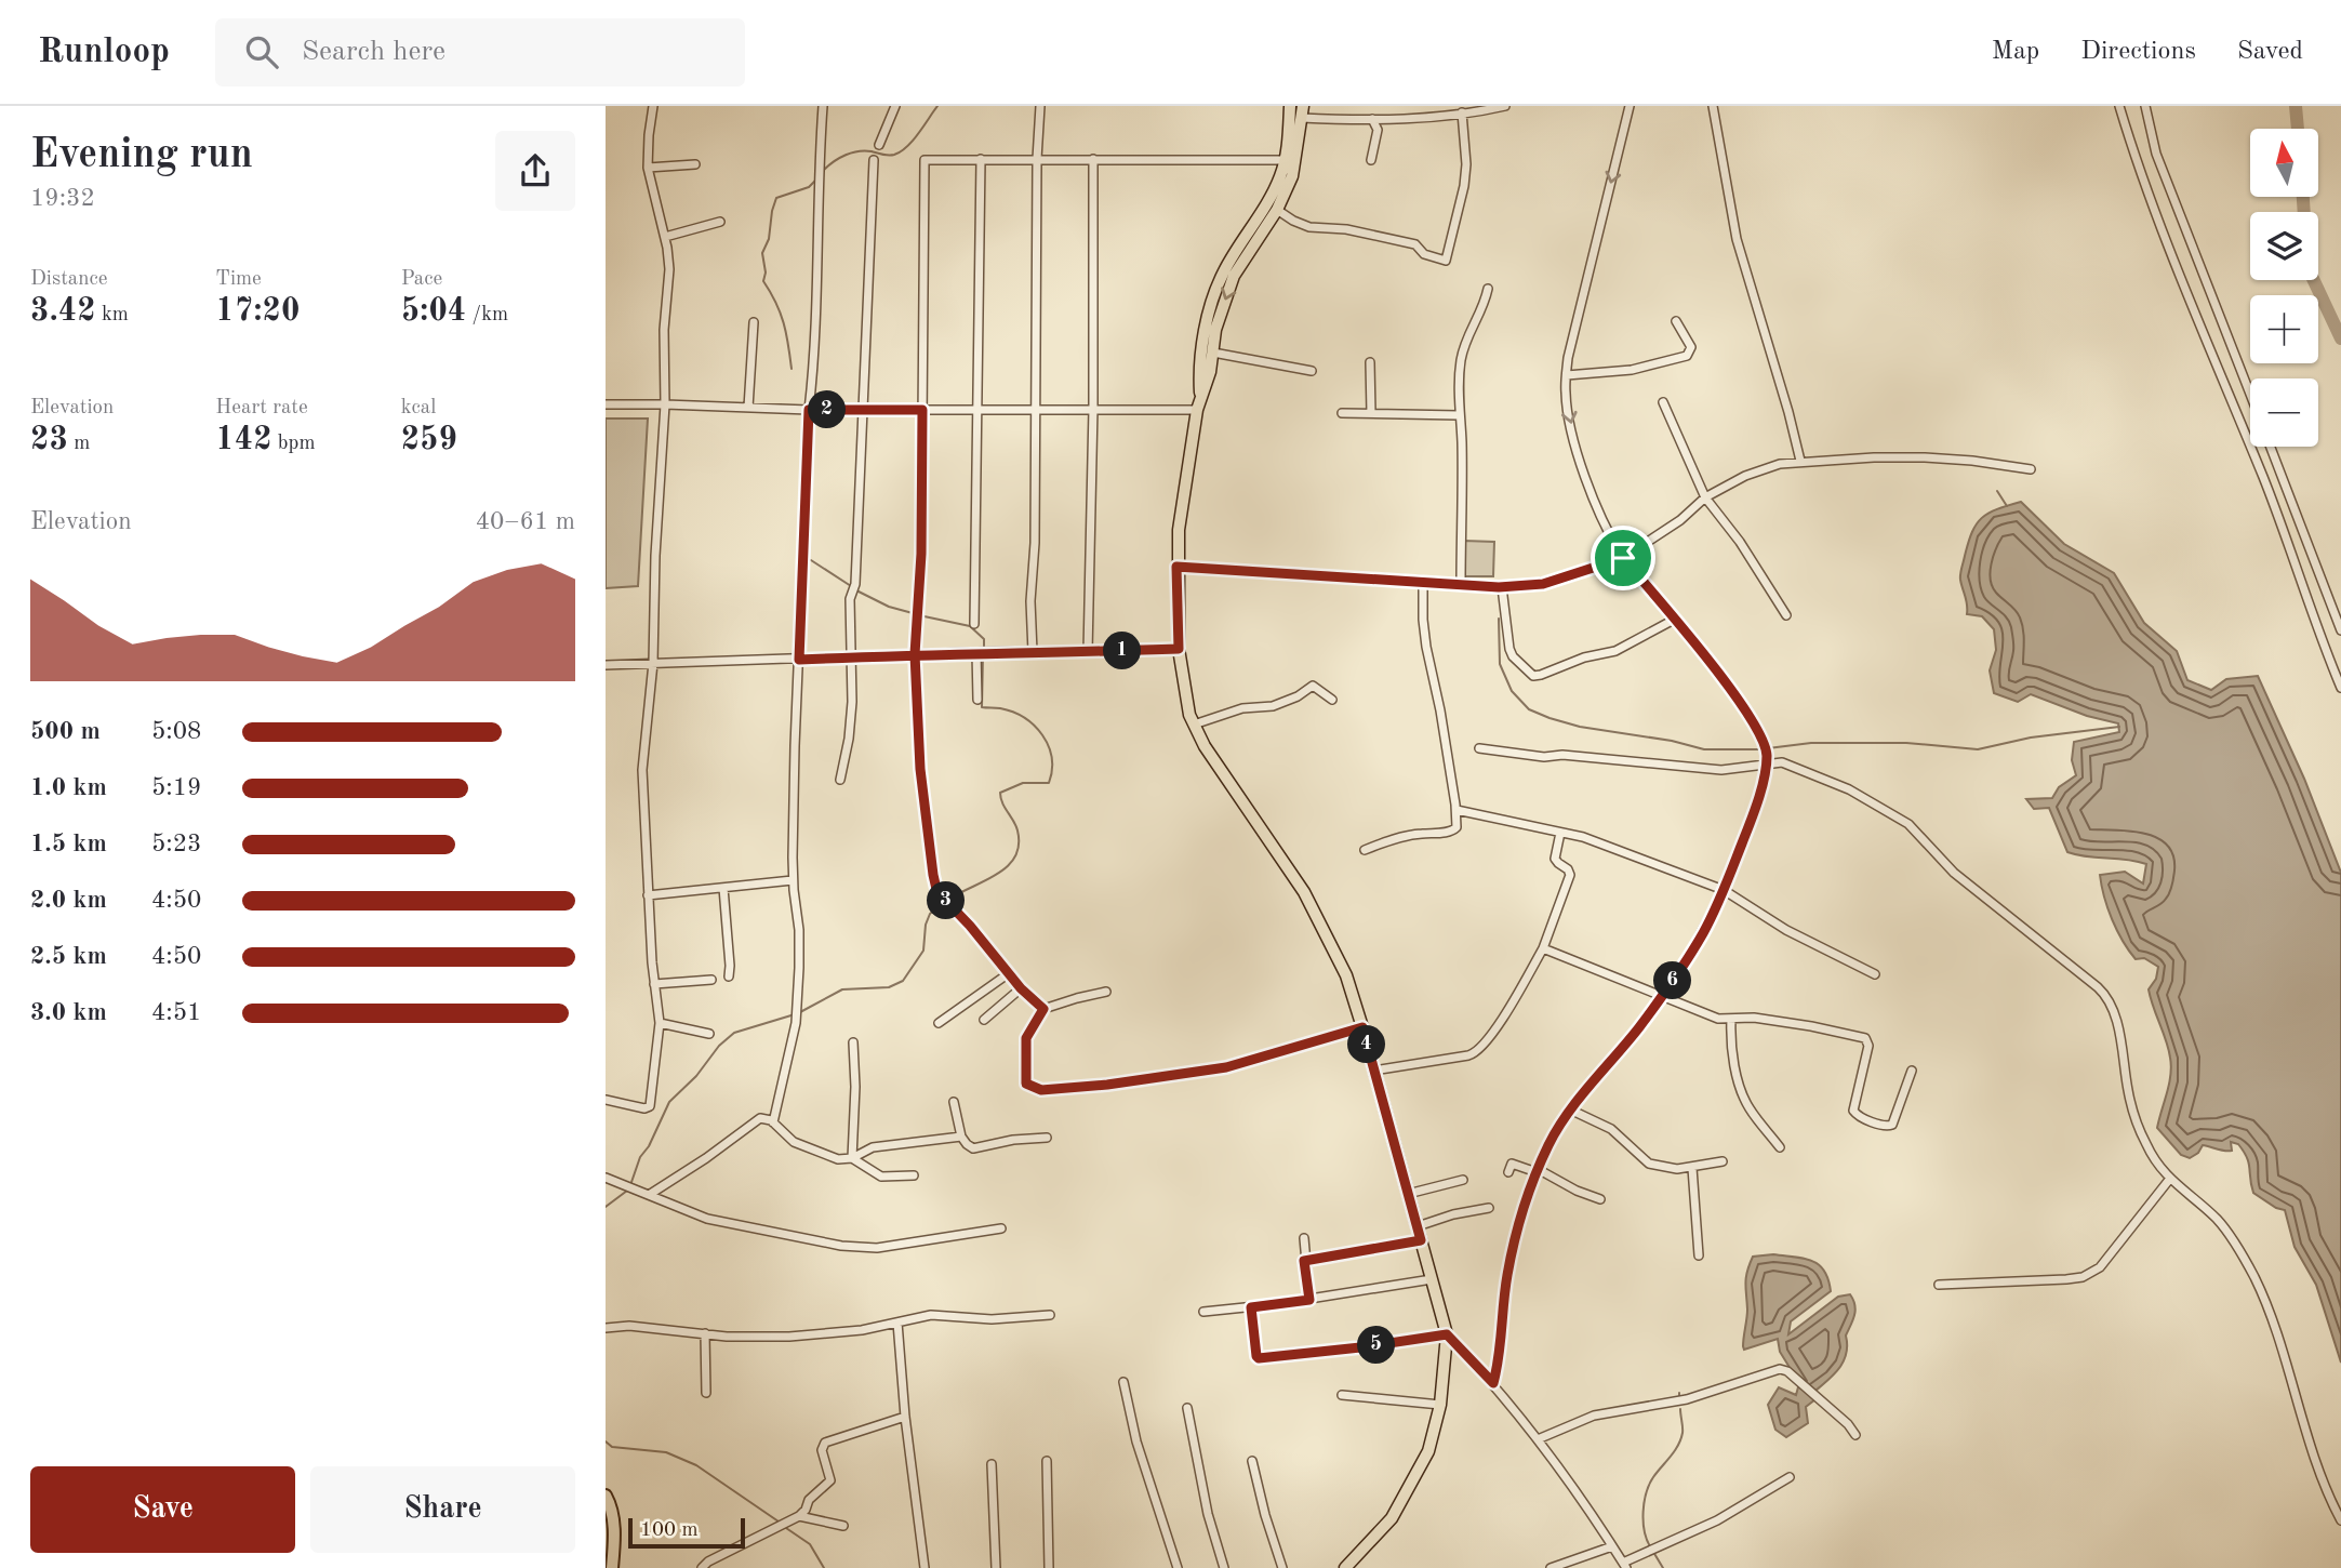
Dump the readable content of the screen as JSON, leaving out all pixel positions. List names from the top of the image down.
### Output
{
  "scale_bar": "100 m",
  "north": "top",
  "page": {
    "header": "Runloop",
    "search": "Search here",
    "nav": ["Map", "Directions", "Saved"],
    "heading": ["Evening run", "19:32"],
    "map_buttons": ["+", "−"],
    "stats": [
      ["Distance", "3.42 km"],
      ["Time", "17:20"],
      ["Pace", "5:04 /km"],
      ["Elevation", "23 m"],
      ["Heart rate", "142 bpm"],
      ["kcal", "259"]
    ],
    "pins": [
      "2",
      "1",
      "3",
      "6",
      "4",
      "5"
    ],
    "chart": ["Elevation", "40–61 m"],
    "list": [
      {
        "name": "500 m",
        "note": "5:08"
      },
      {
        "name": "1.0 km",
        "note": "5:19"
      },
      {
        "name": "1.5 km",
        "note": "5:23"
      },
      {
        "name": "2.0 km",
        "note": "4:50"
      },
      {
        "name": "2.5 km",
        "note": "4:50"
      },
      {
        "name": "3.0 km",
        "note": "4:51"
      }
    ],
    "buttons": ["Save", "Share"],
    "scale": "100 m"
  }
}
